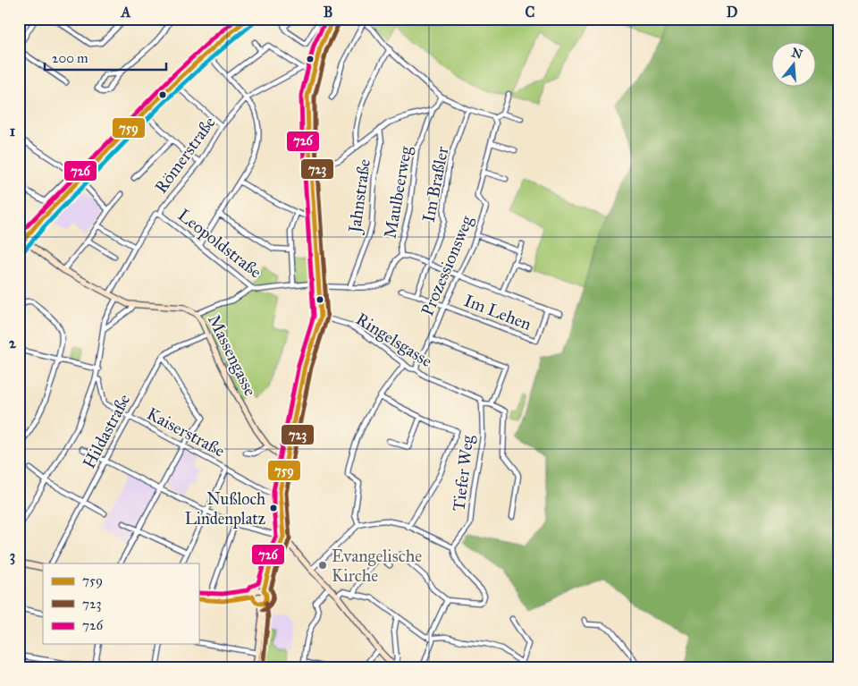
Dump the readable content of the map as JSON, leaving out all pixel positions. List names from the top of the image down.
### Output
{
  "streets": {
    "main road": ["Massengasse"],
    "street": [
      "Römerstraße",
      "Im Braßler",
      "Maulbeerweg",
      "Jahnstraße",
      "Leopoldstraße",
      "Prozessionsweg",
      "Im Lehen",
      "Ringelsgasse",
      "Hildastraße",
      "Kaiserstraße",
      "Tiefer Weg"
    ]
  },
  "crossings": [
    ["Römerstraße", "Leopoldstraße"],
    ["Römerstraße", "Massengasse"],
    ["Im Braßler", "Im Lehen"],
    ["Maulbeerweg", "Im Lehen"],
    ["Prozessionsweg", "Im Lehen"],
    ["Prozessionsweg", "Ringelsgasse"],
    ["Ringelsgasse", "Tiefer Weg"],
    ["Hildastraße", "Kaiserstraße"]
  ],
  "places": ["Nußloch Lindenplatz", "Evangelische Kirche"],
  "lines": ["transit line 759", "transit line 726", "transit line 723"],
  "legend": ["759", "723", "726"],
  "scale_bar": "200 m",
  "north": "top",
  "grid": {
    "columns": [
      "A",
      "B",
      "C",
      "D"
    ],
    "rows": ["1", "2", "3"]
  }
}
